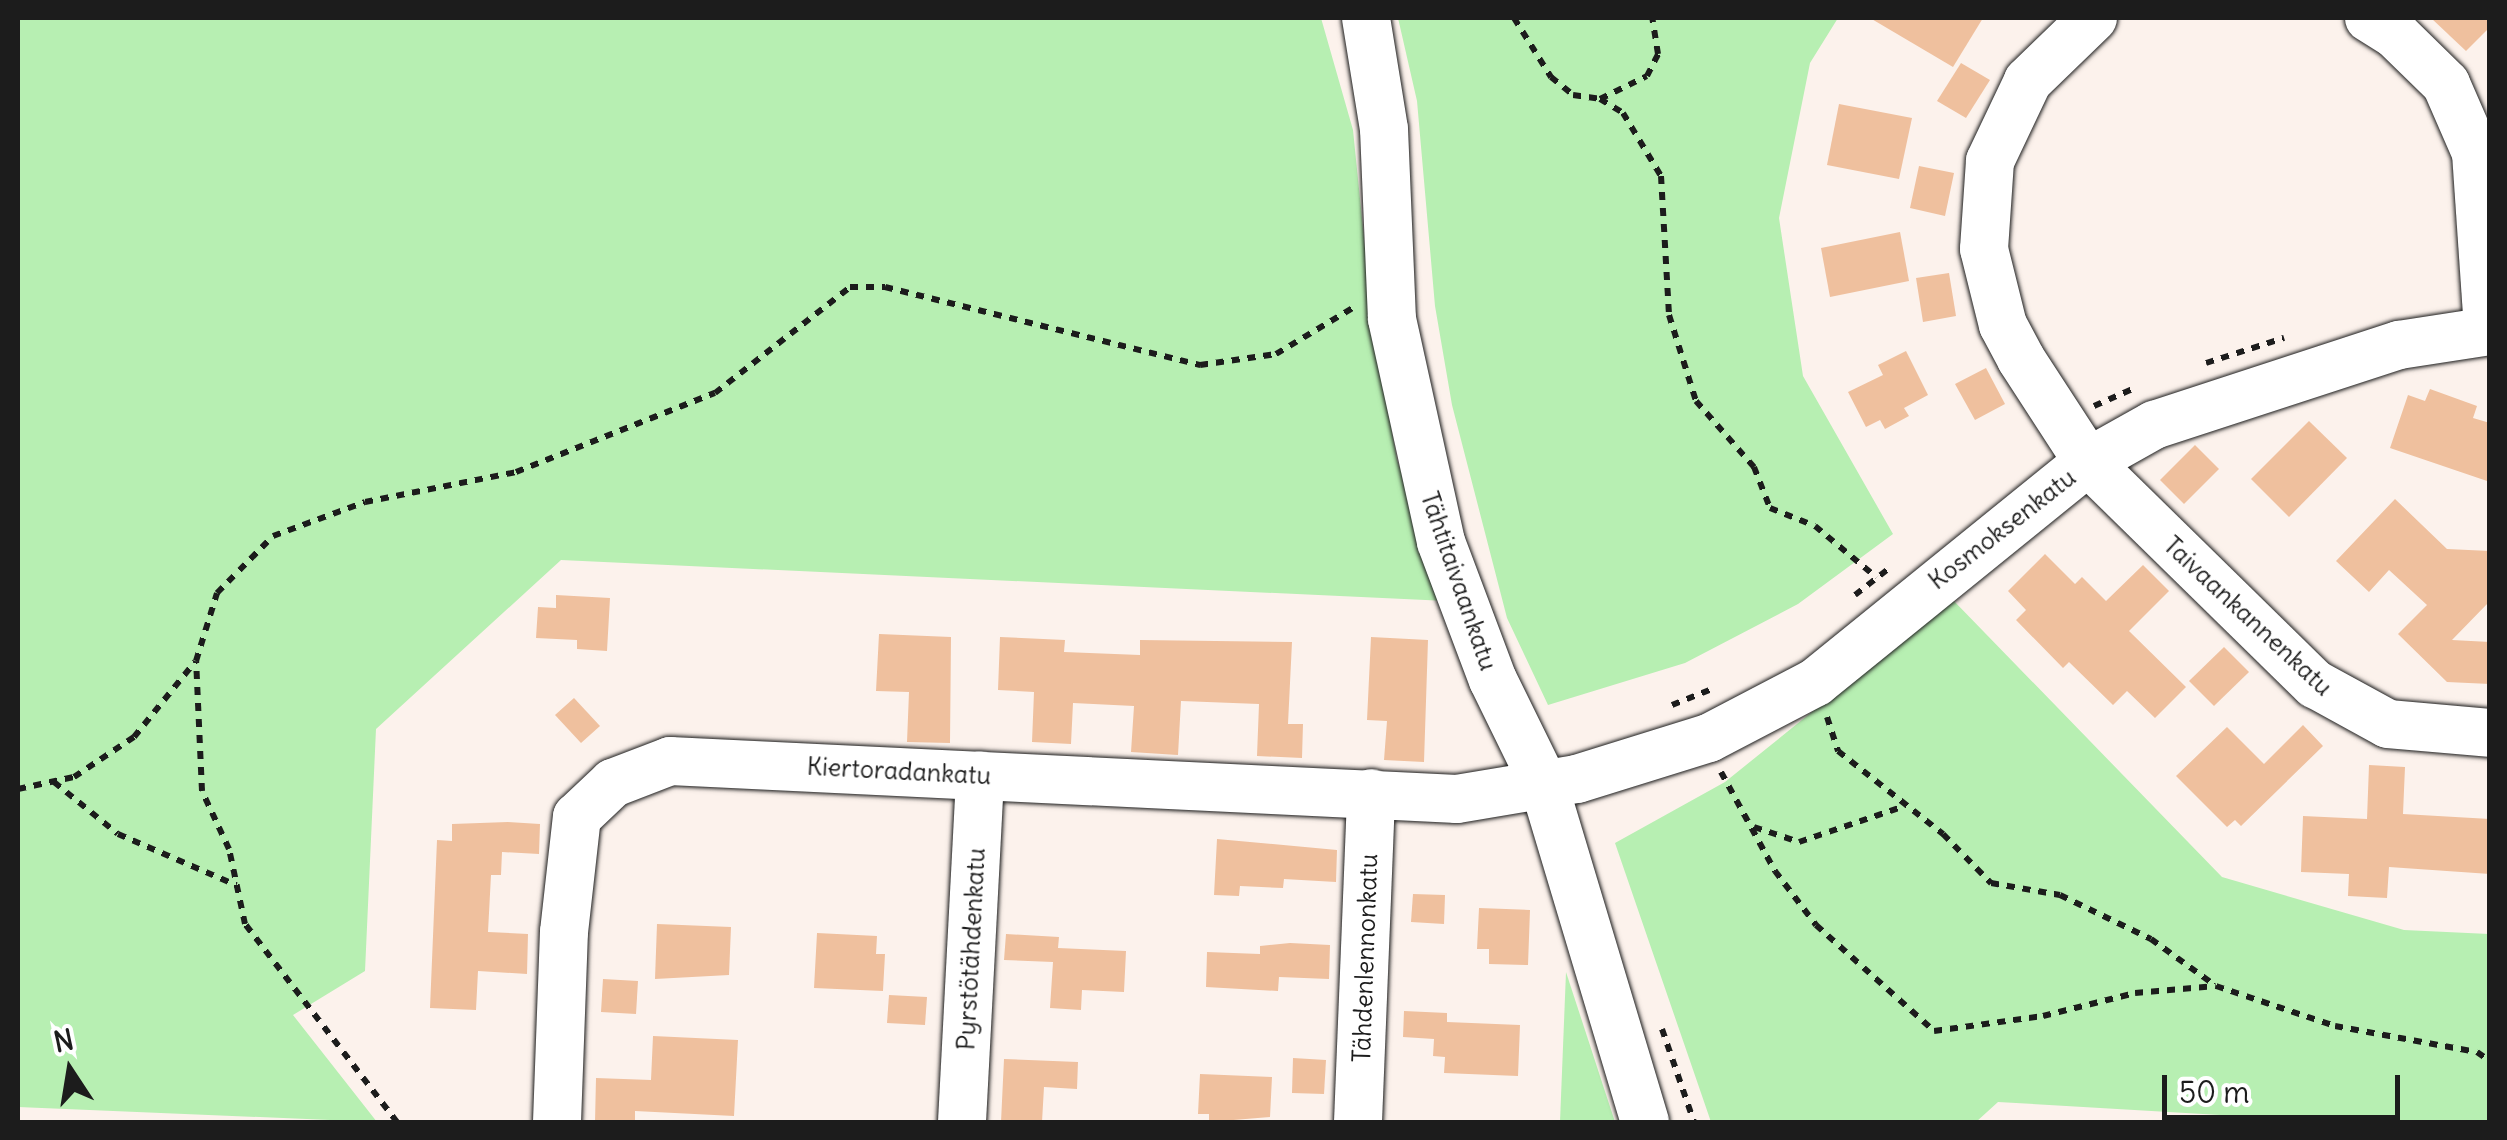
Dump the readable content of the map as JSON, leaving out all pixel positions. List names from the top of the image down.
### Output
{
  "streets": {
    "street": [
      "Kosmoksenkatu",
      "Tähtitaivaankatu",
      "Taivaankannenkatu",
      "Kiertoradankatu",
      "Pyrstötähdenkatu",
      "Tähdenlennonkatu"
    ]
  },
  "crossings": [
    ["Kosmoksenkatu", "Tähtitaivaankatu"],
    ["Kosmoksenkatu", "Taivaankannenkatu"],
    ["Kosmoksenkatu", "Kiertoradankatu"],
    ["Tähtitaivaankatu", "Kiertoradankatu"],
    ["Kiertoradankatu", "Pyrstötähdenkatu"],
    ["Kiertoradankatu", "Tähdenlennonkatu"]
  ],
  "scale_bar": "50 m",
  "north": "top"
}
